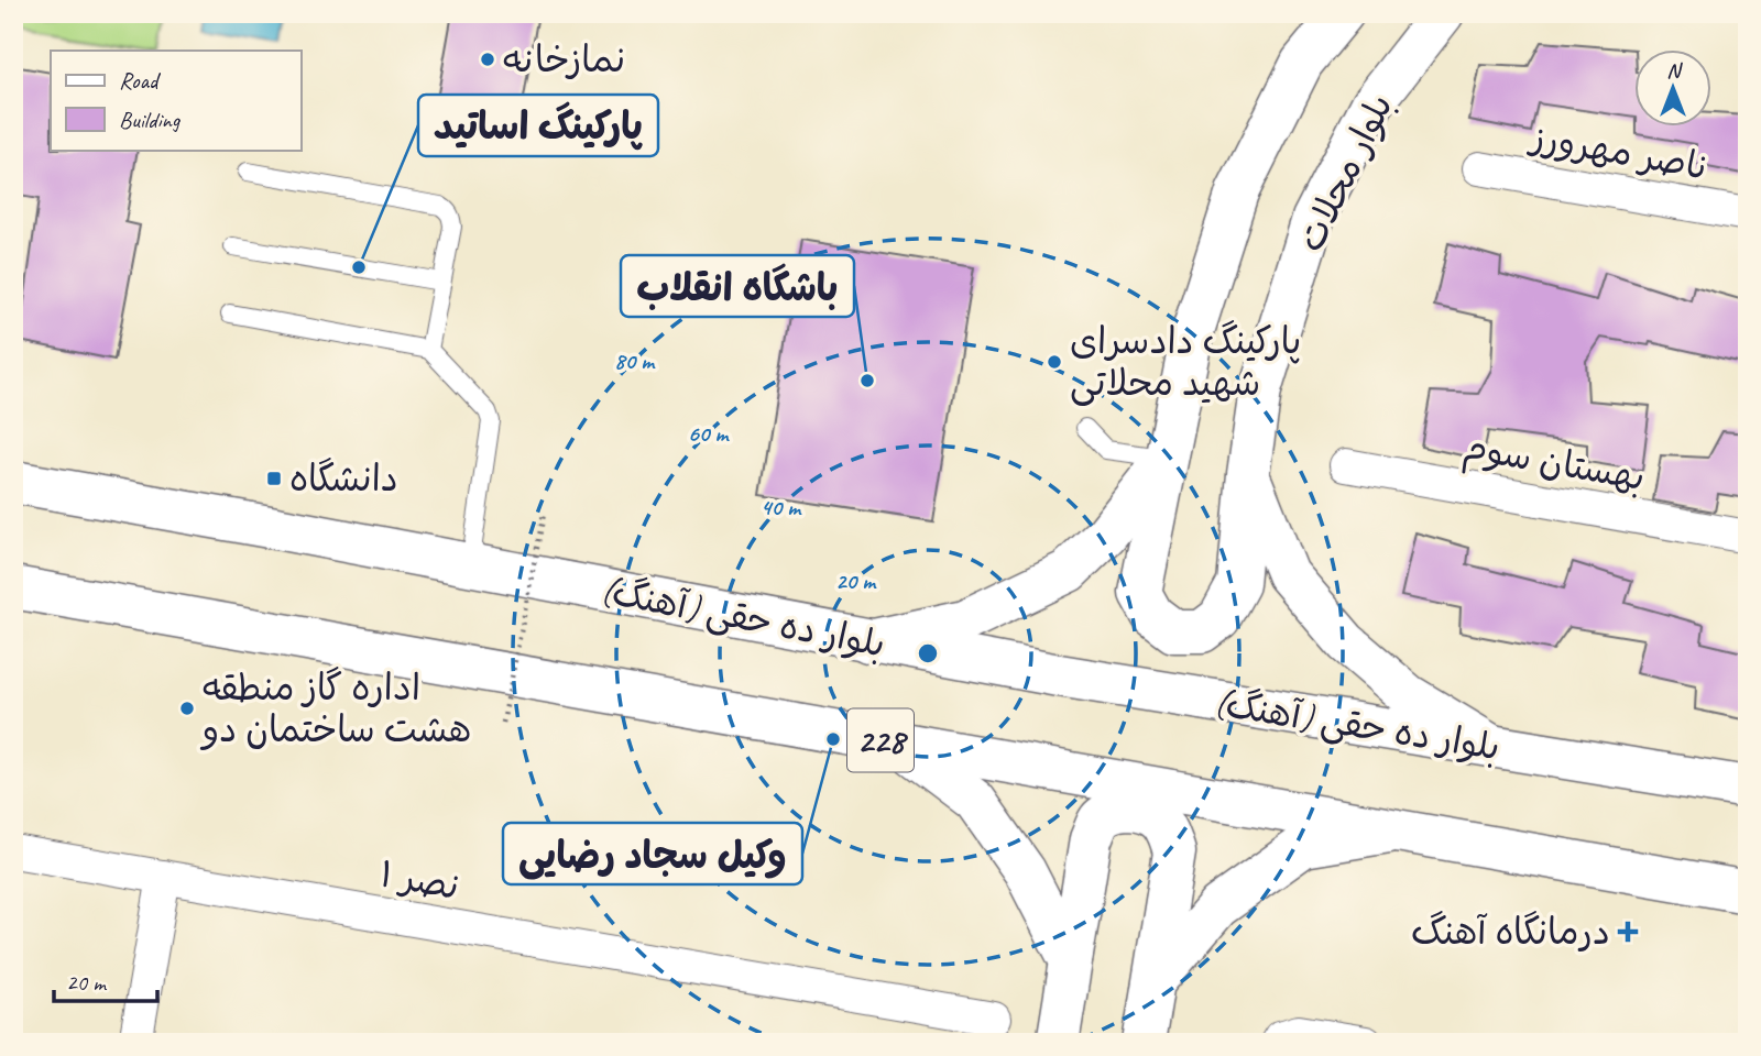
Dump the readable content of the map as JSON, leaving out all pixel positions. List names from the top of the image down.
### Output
{
  "streets": {
    "main road": ["بلوار محلات", "بلوار ده حقی (آهنگ)", "228"],
    "street": ["ناصر مهرورز", "بهستان سوم", "نصر ۱"]
  },
  "crossings": [
    ["بلوار محلات", "بلوار ده حقی (آهنگ)"]
  ],
  "places": {
    "other": [
      "نمازخانه",
      "پارکینگ اساتید",
      "پارکینگ دادسرای شهید محلاتی",
      "باشگاه انقلاب",
      "اداره گاز منطقه هشت ساختمان دو",
      "وکیل سجاد رضایی"
    ],
    "transit": ["دانشگاه"],
    "health": ["درمانگاه آهنگ"]
  },
  "legend": ["Road", "Building"],
  "scale_bar": "20 m",
  "north": "top",
  "rings": [
    "80 m",
    "60 m",
    "40 m",
    "20 m"
  ]
}
